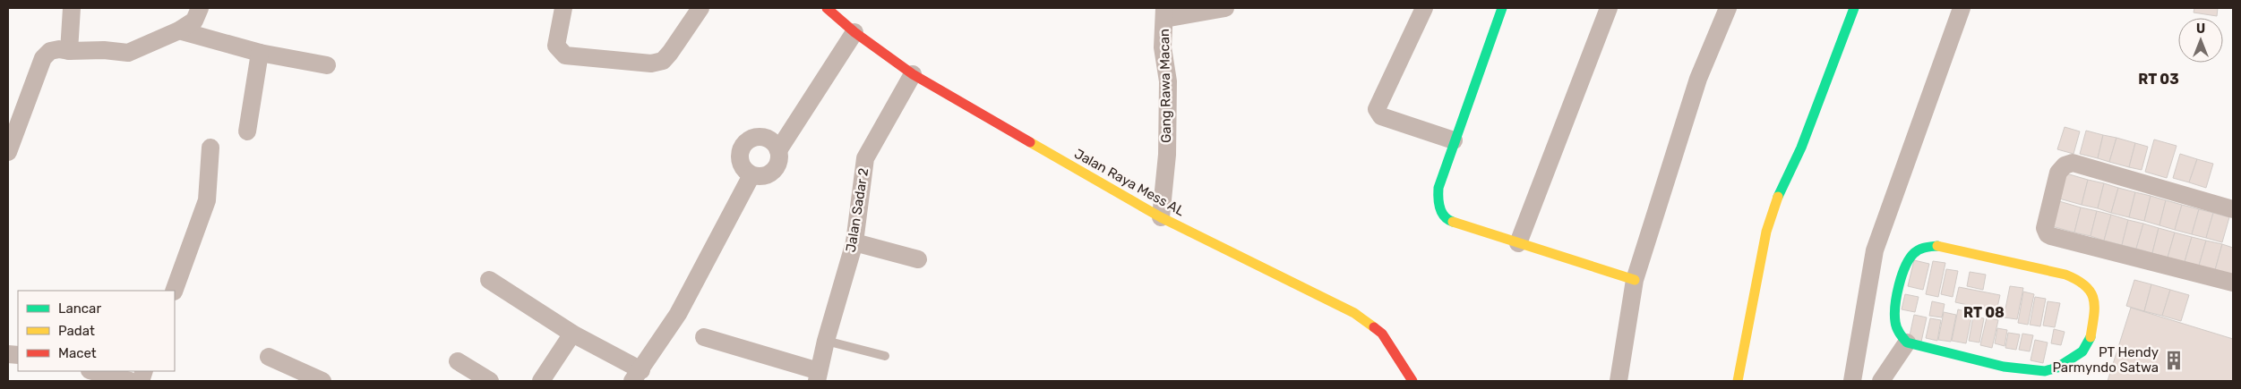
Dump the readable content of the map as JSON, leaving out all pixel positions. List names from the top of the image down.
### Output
{
  "streets": {
    "street": ["Gang Rawa Macan", "Jalan Raya Mess AL", "Jalan Sadar 2"]
  },
  "crossings": [
    ["Gang Rawa Macan", "Jalan Raya Mess AL"],
    ["Jalan Raya Mess AL", "Jalan Sadar 2"]
  ],
  "districts": ["RT 03", "RT 08"],
  "places": {
    "building": ["PT Hendy Parmyndo Satwa"]
  },
  "legend": ["Lancar", "Padat", "Macet"],
  "north": "top"
}
